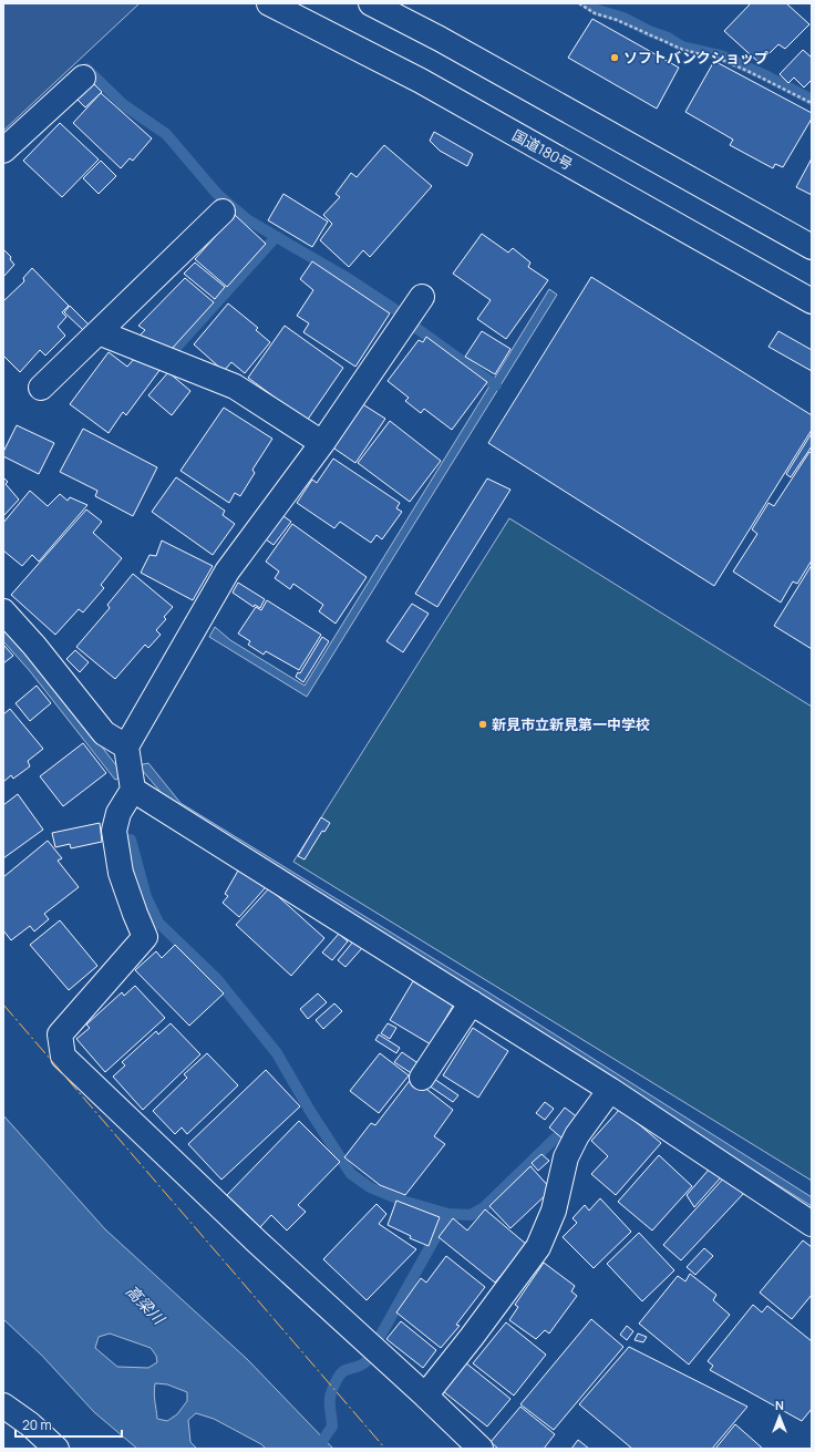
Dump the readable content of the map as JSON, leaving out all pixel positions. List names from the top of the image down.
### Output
{
  "streets": {
    "main road": ["国道180号"]
  },
  "water": ["高梁川"],
  "places": ["ソフトバンクショップ", "新見市立新見第一中学校"],
  "scale_bar": "20 m",
  "north": "top"
}
